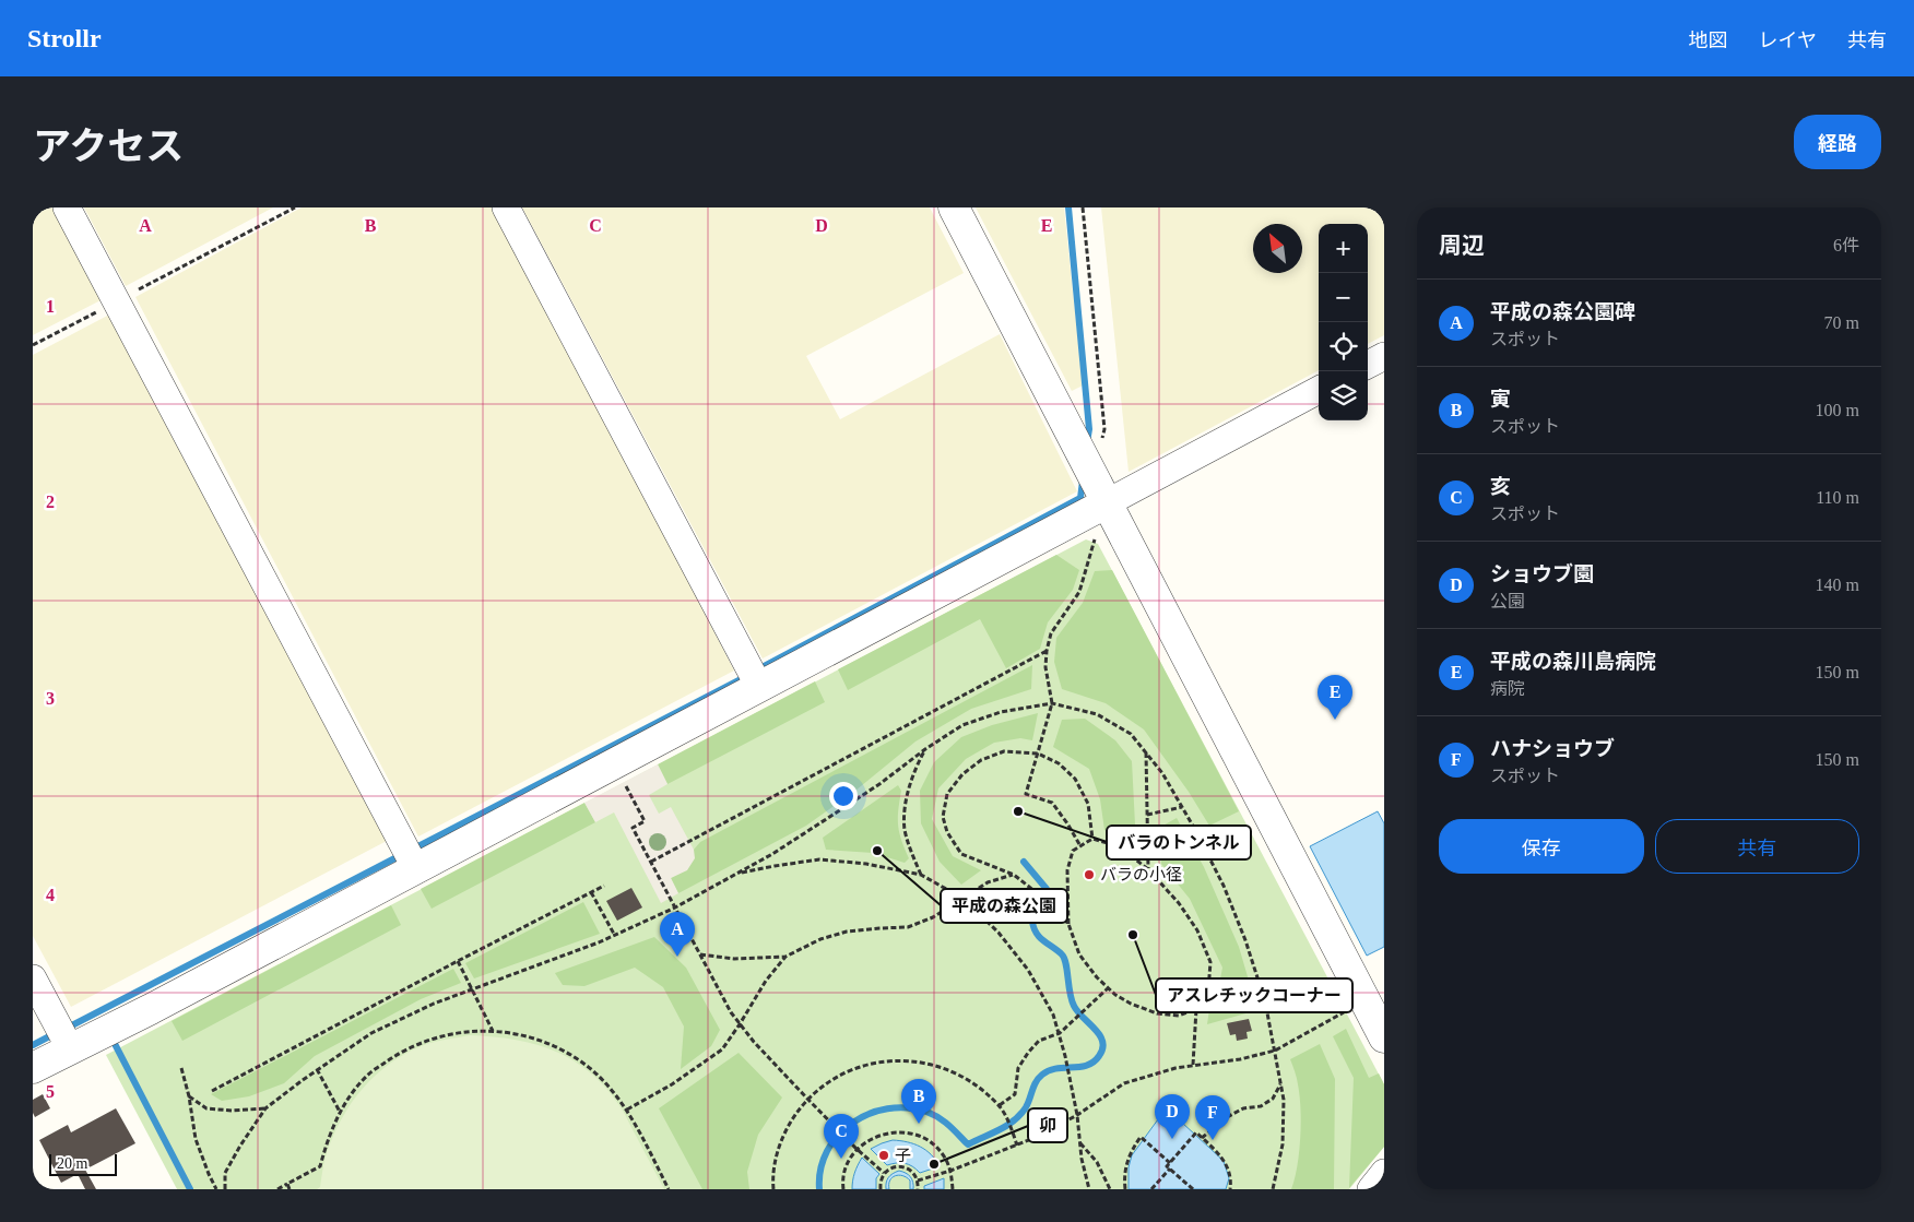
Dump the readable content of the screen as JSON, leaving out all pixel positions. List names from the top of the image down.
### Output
{
  "places": [
    "バラのトンネル",
    "平成の森公園",
    "バラの小径",
    "アスレチックコーナー",
    "子",
    "卯"
  ],
  "scale_bar": "20 m",
  "north": "top left",
  "page": {
    "header": "Strollr",
    "nav": ["地図", "レイヤ", "共有"],
    "title": "アクセス",
    "buttons": [
      "経路",
      ["保存", "共有"]
    ],
    "heading": ["周辺", "6件"],
    "map_buttons": ["+", "−"],
    "list": [
      {
        "mark": "A",
        "name": "平成の森公園碑",
        "note": "スポット",
        "value": "70 m"
      },
      {
        "mark": "B",
        "name": "寅",
        "note": "スポット",
        "value": "100 m"
      },
      {
        "mark": "C",
        "name": "亥",
        "note": "スポット",
        "value": "110 m"
      },
      {
        "mark": "D",
        "name": "ショウブ園",
        "note": "公園",
        "value": "140 m"
      },
      {
        "mark": "E",
        "name": "平成の森川島病院",
        "note": "病院",
        "value": "150 m"
      },
      {
        "mark": "F",
        "name": "ハナショウブ",
        "note": "スポット",
        "value": "150 m"
      }
    ],
    "pins": [
      "E",
      "A",
      "B",
      "D",
      "F",
      "C"
    ],
    "scale": "20 m"
  },
  "grid": {
    "columns": [
      "A",
      "B",
      "C",
      "D",
      "E"
    ],
    "rows": [
      "1",
      "2",
      "3",
      "4",
      "5"
    ]
  }
}
